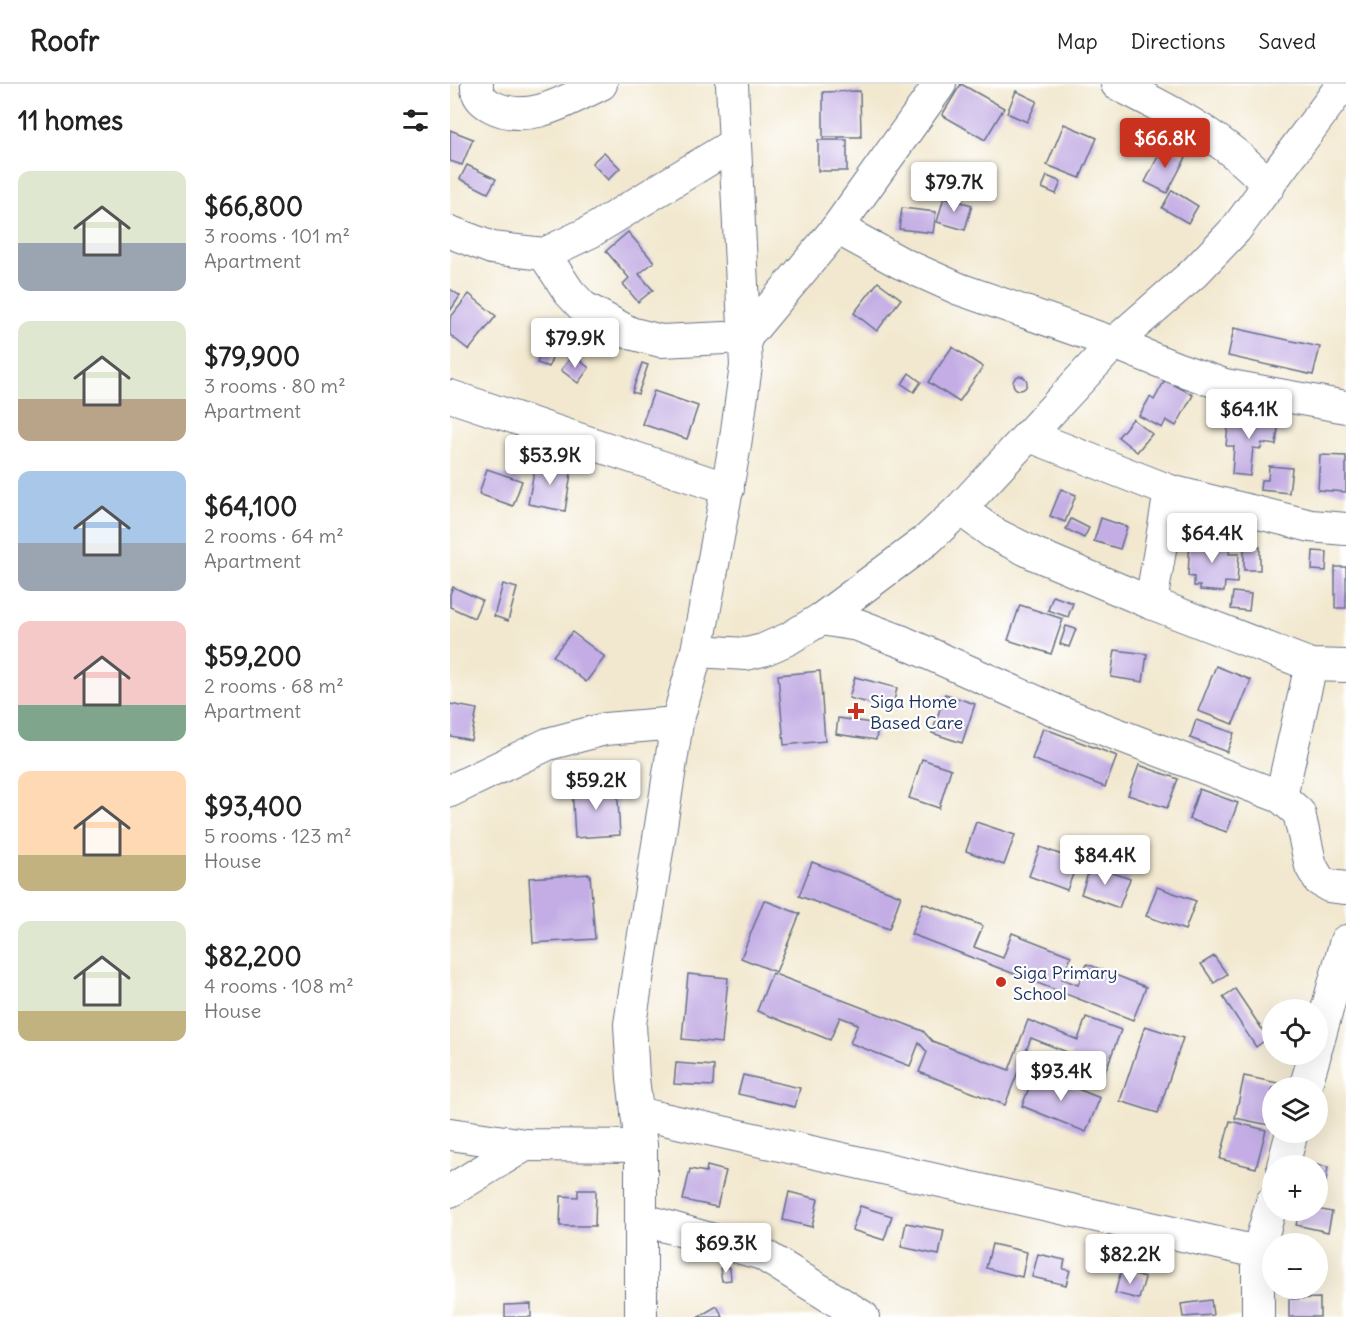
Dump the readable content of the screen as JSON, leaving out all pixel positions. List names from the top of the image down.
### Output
{
  "places": {
    "health": ["Siga Home Based Care"],
    "other": ["Siga Primary School"]
  },
  "page": {
    "header": "Roofr",
    "nav": ["Map", "Directions", "Saved"],
    "heading": "11 homes",
    "price": [
      "$66.8K",
      "$79.7K",
      "$79.9K",
      "$64.1K",
      "$53.9K",
      "$64.4K",
      "$59.2K",
      "$84.4K",
      "$93.4K",
      "$69.3K",
      "$82.2K"
    ],
    "list": [
      {
        "name": "$66,800",
        "note": "3 rooms · 101 m² · Apartment"
      },
      {
        "name": "$79,900",
        "note": "3 rooms · 80 m² · Apartment"
      },
      {
        "name": "$64,100",
        "note": "2 rooms · 64 m² · Apartment"
      },
      {
        "name": "$59,200",
        "note": "2 rooms · 68 m² · Apartment"
      },
      {
        "name": "$93,400",
        "note": "5 rooms · 123 m² · House"
      },
      {
        "name": "$82,200",
        "note": "4 rooms · 108 m² · House"
      }
    ],
    "map_buttons": ["+", "−"]
  }
}
